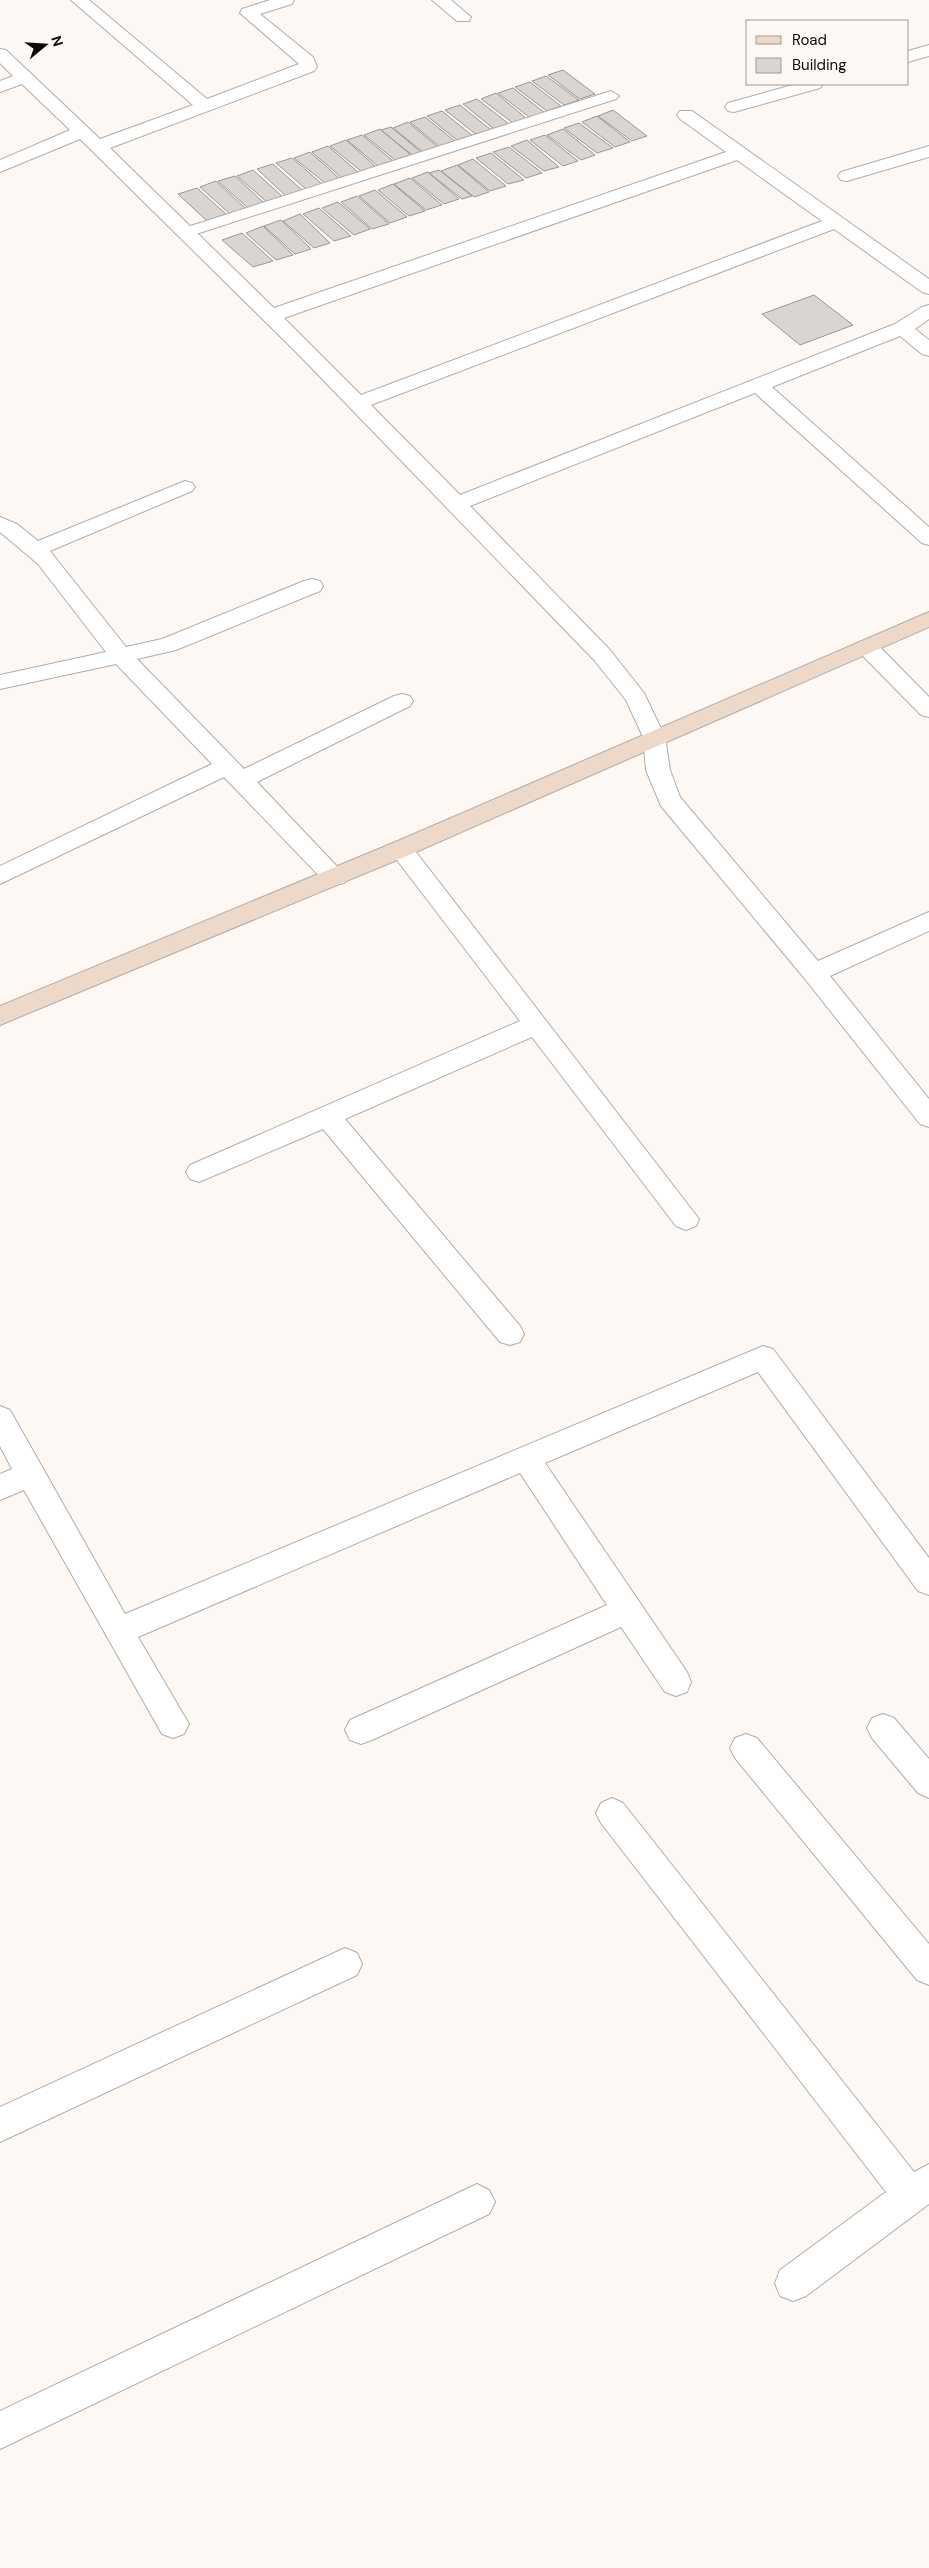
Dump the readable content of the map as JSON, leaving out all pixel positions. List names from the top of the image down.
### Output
{
  "legend": ["Road", "Building"],
  "north": "right"
}
